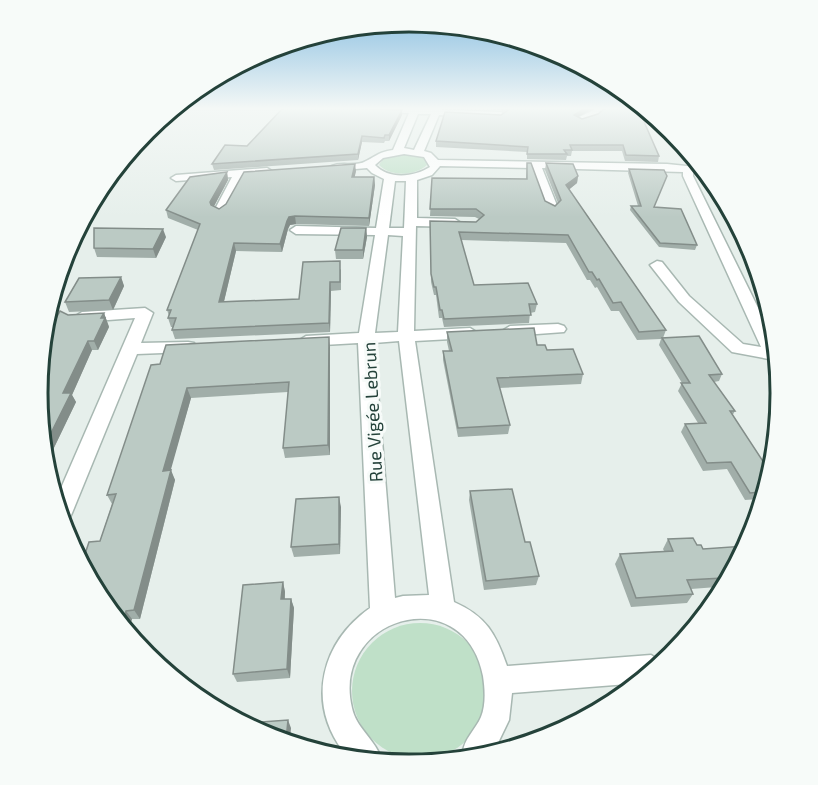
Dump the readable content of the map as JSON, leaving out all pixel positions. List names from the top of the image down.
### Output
{
  "streets": {
    "street": ["Rue Vigée Lebrun"]
  }
}
